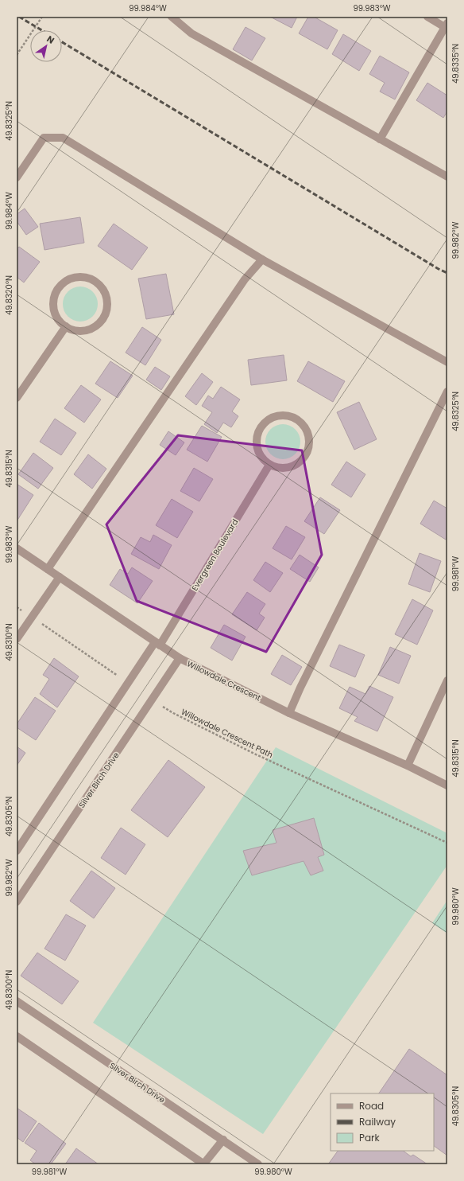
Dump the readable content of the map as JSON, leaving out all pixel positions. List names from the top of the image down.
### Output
{
  "streets": {
    "street": ["Evergreen Boulevard", "Willowdale Crescent", "Silver Birch Drive"],
    "path": ["Willowdale Crescent Path"]
  },
  "crossings": [
    ["Evergreen Boulevard", "Willowdale Crescent"],
    ["Willowdale Crescent", "Silver Birch Drive"],
    ["Willowdale Crescent Path", "Silver Birch Drive"]
  ],
  "legend": ["Road", "Railway", "Park"],
  "north": "top right",
  "coordinates": [
    "99.984°W",
    "99.983°W",
    "49.8335°N",
    "49.8325°N",
    "99.982°W",
    "49.8320°N",
    "49.8315°N",
    "99.981°W",
    "49.8310°N",
    "49.8305°N",
    "99.980°W",
    "49.8300°N"
  ]
}
